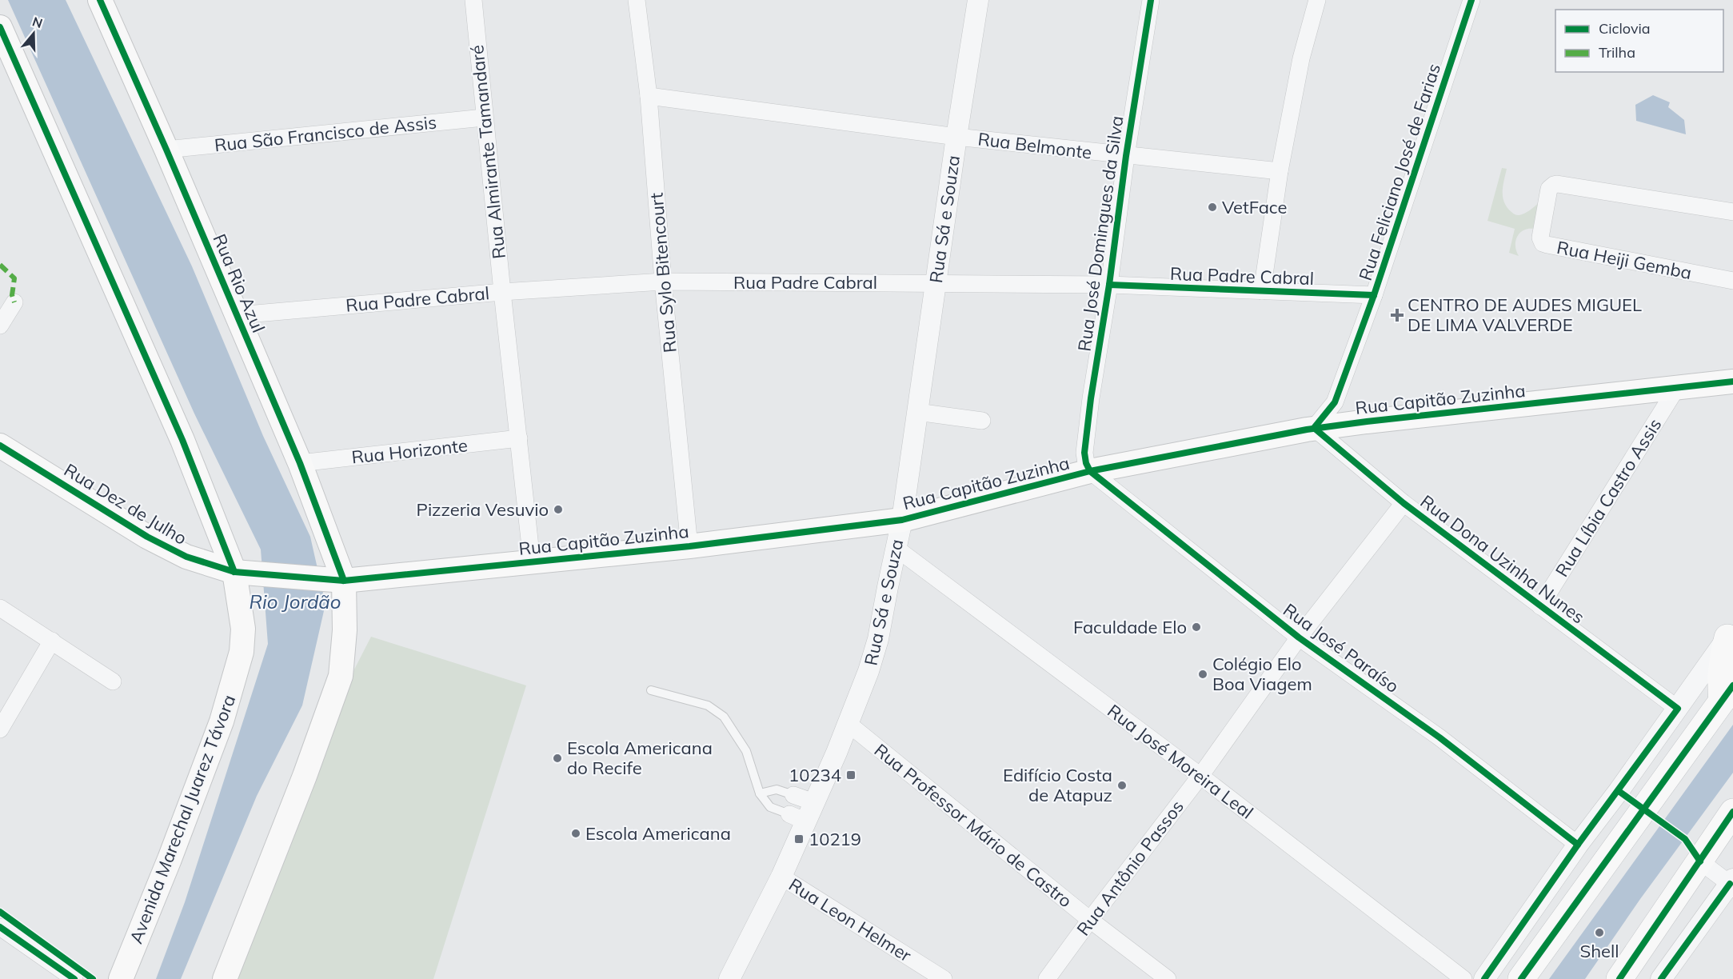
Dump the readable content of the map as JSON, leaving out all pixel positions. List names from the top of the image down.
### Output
{
  "streets": {
    "main road": [
      "Rua Rio Azul",
      "Rua Capitão Zuzinha",
      "Rua Dez de Julho",
      "Avenida Marechal Juarez Távora"
    ],
    "street": [
      "Rua São Francisco de Assis",
      "Rua Belmonte",
      "Rua Almirante Tamandaré",
      "Rua Feliciano José de Farias",
      "Rua Sá e Souza",
      "Rua José Domingues da Silva",
      "Rua Heiji Gemba",
      "Rua Sylo Bitencourt",
      "Rua Padre Cabral",
      "Rua Horizonte",
      "Rua Líbia Castro Assis",
      "Rua Dona Uzinha Nunes",
      "Rua José Paraíso",
      "Rua José Moreira Leal",
      "Rua Professor Mário de Castro",
      "Rua Antônio Passos",
      "Rua Leon Helmer"
    ]
  },
  "crossings": [
    ["Rua São Francisco de Assis", "Rua Almirante Tamandaré"],
    ["Rua São Francisco de Assis", "Rua Rio Azul"],
    ["Rua Belmonte", "Rua Sá e Souza"],
    ["Rua Belmonte", "Rua José Domingues da Silva"],
    ["Rua Belmonte", "Rua Sylo Bitencourt"],
    ["Rua Almirante Tamandaré", "Rua Padre Cabral"],
    ["Rua Almirante Tamandaré", "Rua Capitão Zuzinha"],
    ["Rua Almirante Tamandaré", "Rua Horizonte"],
    ["Rua Feliciano José de Farias", "Rua Padre Cabral"],
    ["Rua Feliciano José de Farias", "Rua Capitão Zuzinha"],
    ["Rua Feliciano José de Farias", "Rua Dona Uzinha Nunes"],
    ["Rua Sá e Souza", "Rua Padre Cabral"],
    ["Rua Sá e Souza", "Rua Capitão Zuzinha"],
    ["Rua Sá e Souza", "Rua José Moreira Leal"],
    ["Rua Sá e Souza", "Rua Professor Mário de Castro"],
    ["Rua Sá e Souza", "Rua Leon Helmer"],
    ["Rua José Domingues da Silva", "Rua Padre Cabral"],
    ["Rua José Domingues da Silva", "Rua Capitão Zuzinha"],
    ["Rua José Domingues da Silva", "Rua José Paraíso"],
    ["Rua Sylo Bitencourt", "Rua Padre Cabral"],
    ["Rua Sylo Bitencourt", "Rua Capitão Zuzinha"],
    ["Rua Padre Cabral", "Rua Rio Azul"],
    ["Rua Rio Azul", "Rua Capitão Zuzinha"],
    ["Rua Rio Azul", "Rua Horizonte"],
    ["Rua Rio Azul", "Rua Dez de Julho"],
    ["Rua Capitão Zuzinha", "Rua Líbia Castro Assis"],
    ["Rua Capitão Zuzinha", "Rua Dez de Julho"],
    ["Rua Capitão Zuzinha", "Rua Dona Uzinha Nunes"],
    ["Rua Capitão Zuzinha", "Rua José Paraíso"],
    ["Rua Líbia Castro Assis", "Rua Dona Uzinha Nunes"],
    ["Rua Dez de Julho", "Avenida Marechal Juarez Távora"],
    ["Rua Dona Uzinha Nunes", "Rua Antônio Passos"],
    ["Rua José Paraíso", "Rua Antônio Passos"],
    ["Rua José Moreira Leal", "Rua Antônio Passos"],
    ["Rua Professor Mário de Castro", "Rua Antônio Passos"]
  ],
  "water": ["Rio Jordão"],
  "places": {
    "other": [
      "VetFace",
      "Pizzeria Vesuvio",
      "Faculdade Elo",
      "Colégio Elo Boa Viagem",
      "Escola Americana do Recife",
      "Edifício Costa de Atapuz",
      "Escola Americana",
      "Shell"
    ],
    "health": ["CENTRO DE AUDES MIGUEL DE LIMA VALVERDE"],
    "transit": ["10234", "10219"]
  },
  "legend": ["Ciclovia", "Trilha"],
  "north": "top"
}
